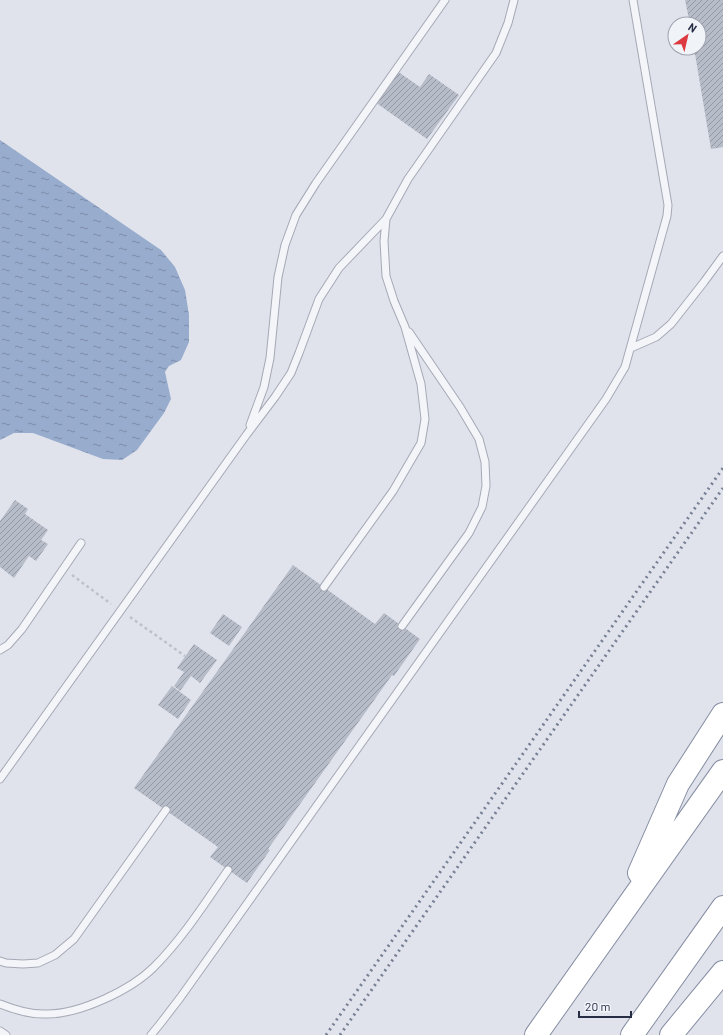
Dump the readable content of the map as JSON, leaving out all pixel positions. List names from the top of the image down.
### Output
{
  "scale_bar": "20 m",
  "north": "top right"
}
